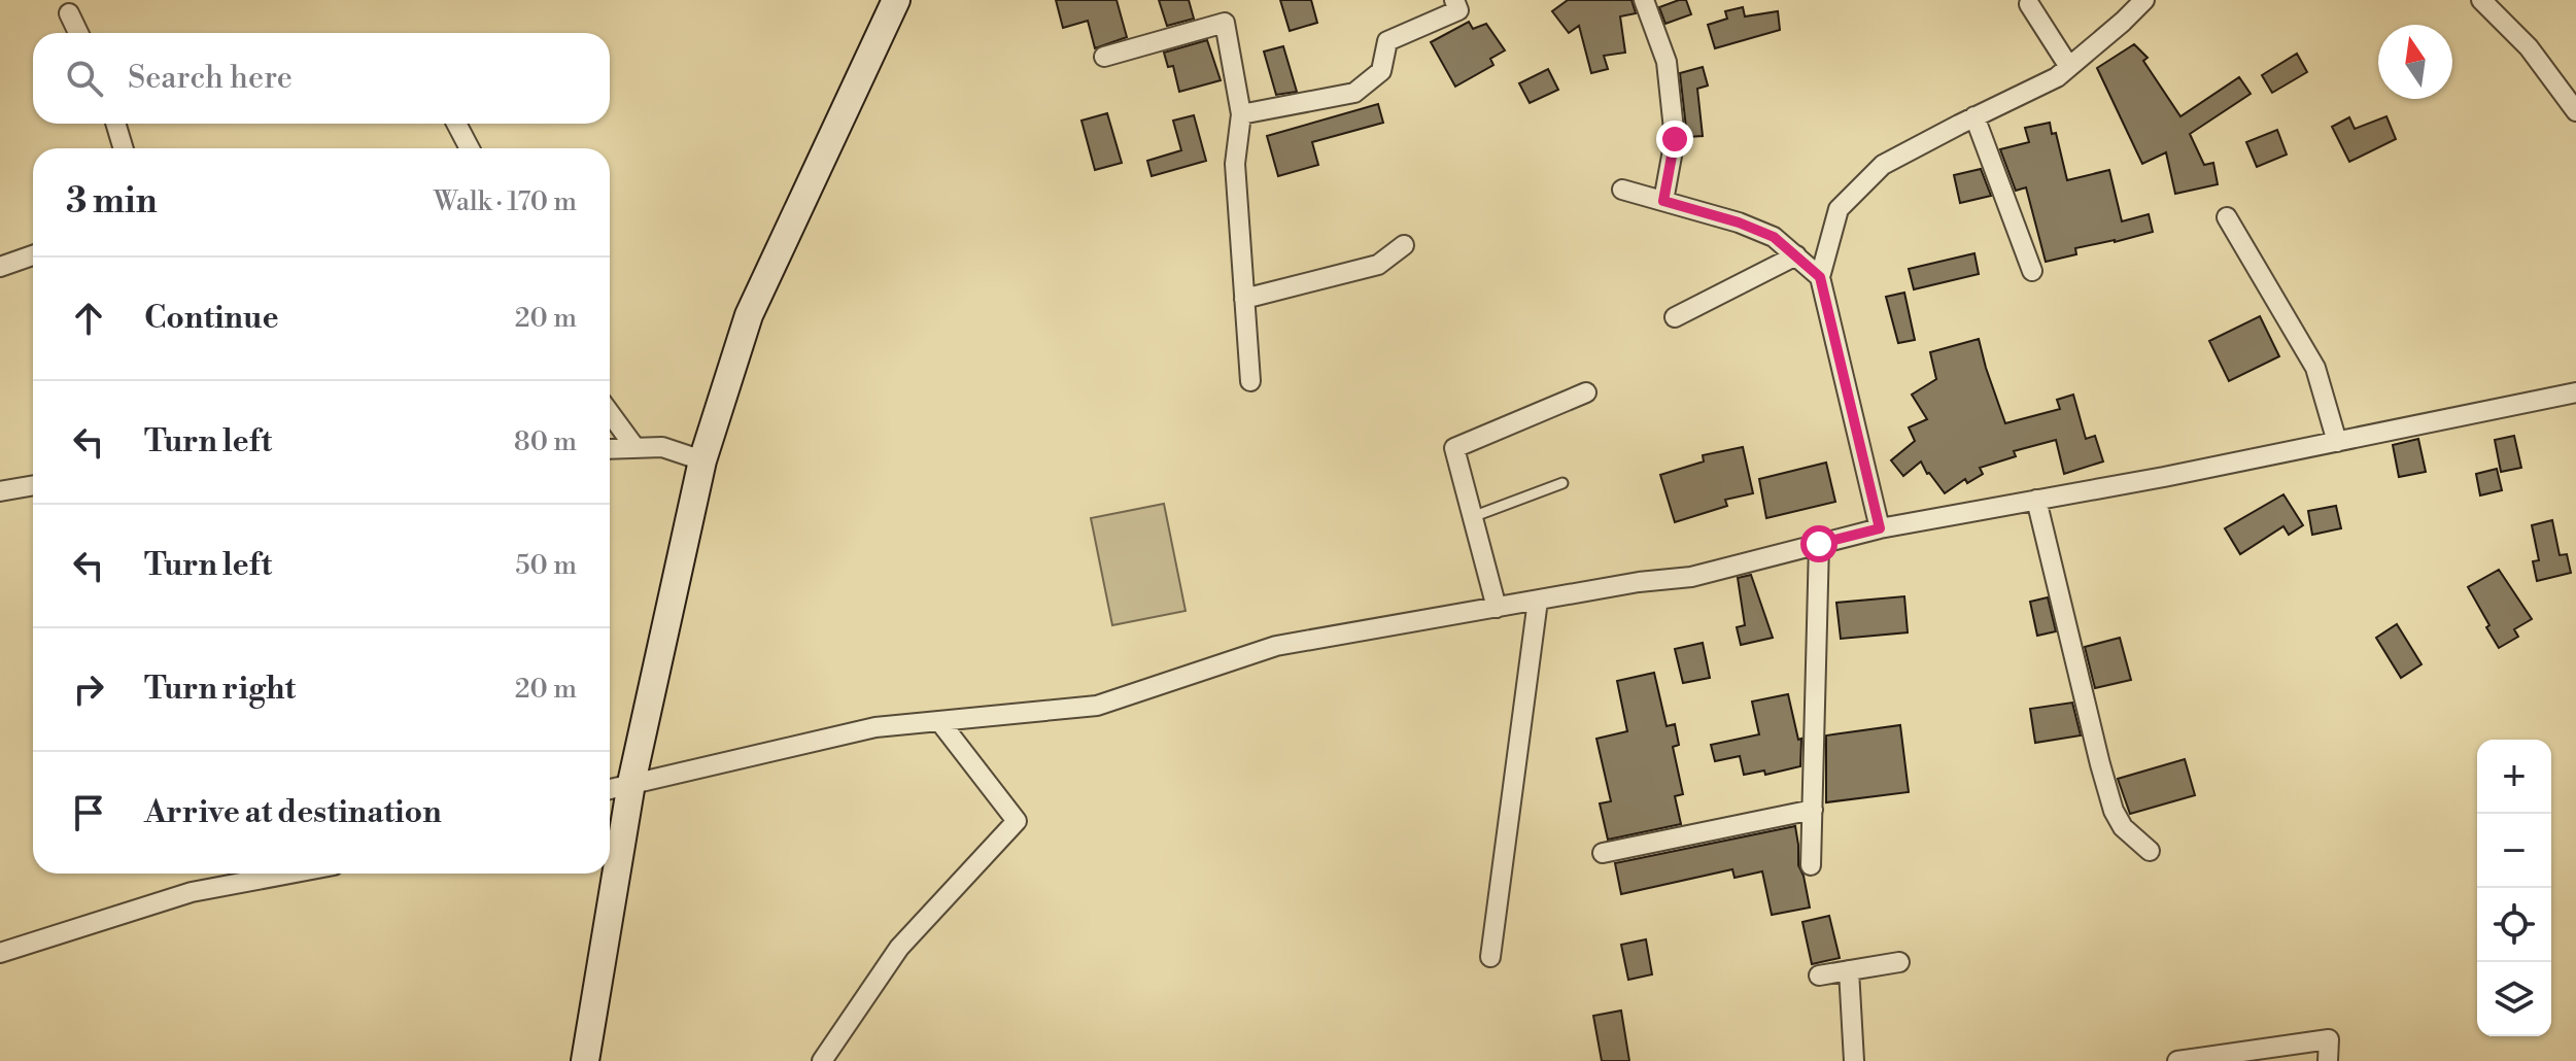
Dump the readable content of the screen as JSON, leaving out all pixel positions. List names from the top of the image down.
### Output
{
  "north": "top",
  "page": {
    "search": "Search here",
    "heading": ["3 min", "Walk · 170 m"],
    "list": [
      ["Continue", "20 m"],
      ["Turn left", "80 m"],
      ["Turn left", "50 m"],
      ["Turn right", "20 m"],
      "Arrive at destination"
    ],
    "map_buttons": ["+", "−"]
  }
}
